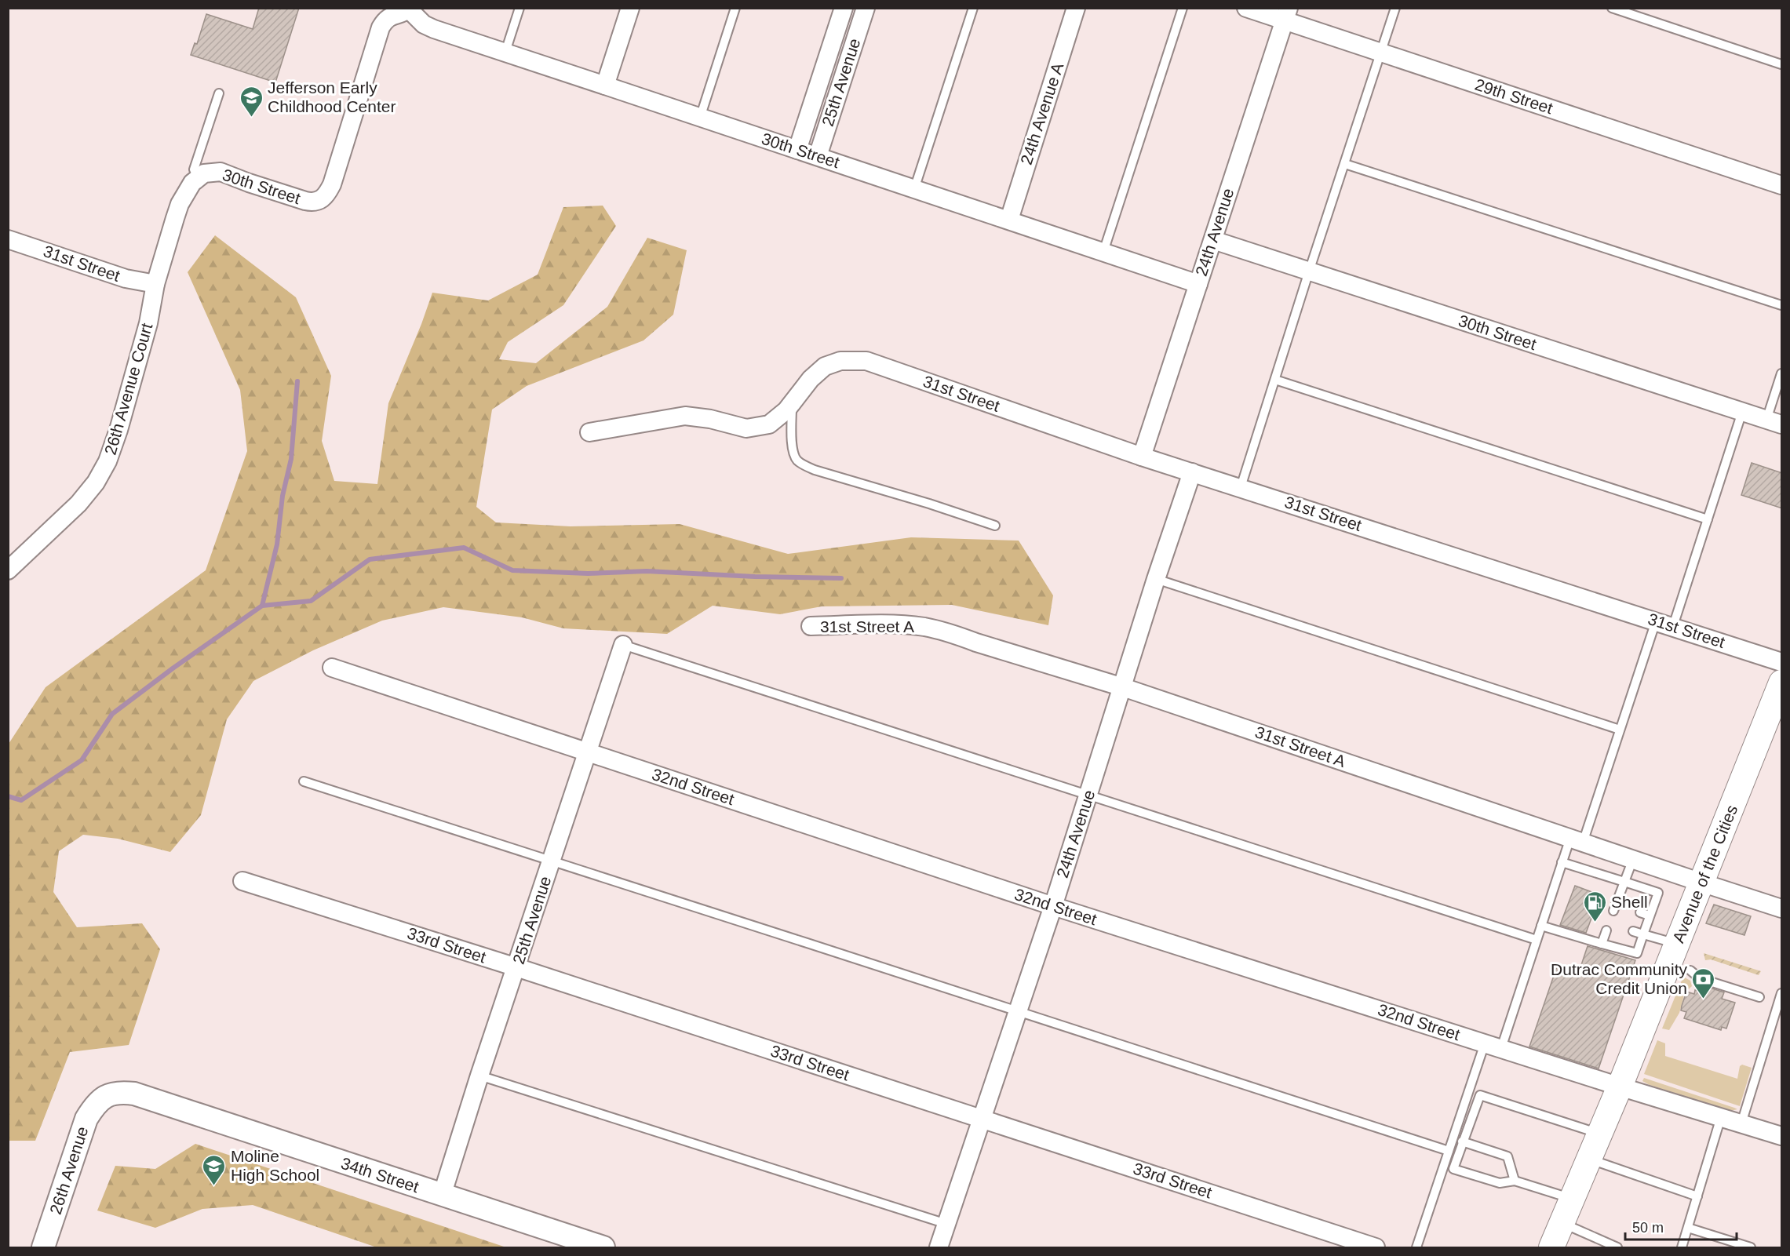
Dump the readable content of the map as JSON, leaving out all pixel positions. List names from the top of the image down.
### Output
{
  "streets": {
    "main road": ["Avenue of the Cities"],
    "street": [
      "25th Avenue",
      "29th Street",
      "24th Avenue A",
      "30th Street",
      "24th Avenue",
      "31st Street",
      "26th Avenue Court",
      "31st Street A",
      "32nd Street",
      "33rd Street",
      "26th Avenue",
      "34th Street"
    ]
  },
  "crossings": [
    ["25th Avenue", "30th Street"],
    ["25th Avenue", "32nd Street"],
    ["25th Avenue", "33rd Street"],
    ["25th Avenue", "34th Street"],
    ["29th Street", "24th Avenue"],
    ["24th Avenue A", "30th Street"],
    ["30th Street", "24th Avenue"],
    ["30th Street", "26th Avenue Court"],
    ["24th Avenue", "31st Street"],
    ["24th Avenue", "31st Street A"],
    ["24th Avenue", "32nd Street"],
    ["24th Avenue", "33rd Street"],
    ["31st Street", "26th Avenue Court"],
    ["31st Street A", "Avenue of the Cities"],
    ["32nd Street", "Avenue of the Cities"],
    ["26th Avenue", "34th Street"]
  ],
  "places": {
    "school or university": ["Jefferson Early Childhood Center", "Moline High School"],
    "fuel station": ["Shell"],
    "bank": ["Dutrac Community Credit Union"]
  },
  "scale_bar": "50 m"
}
